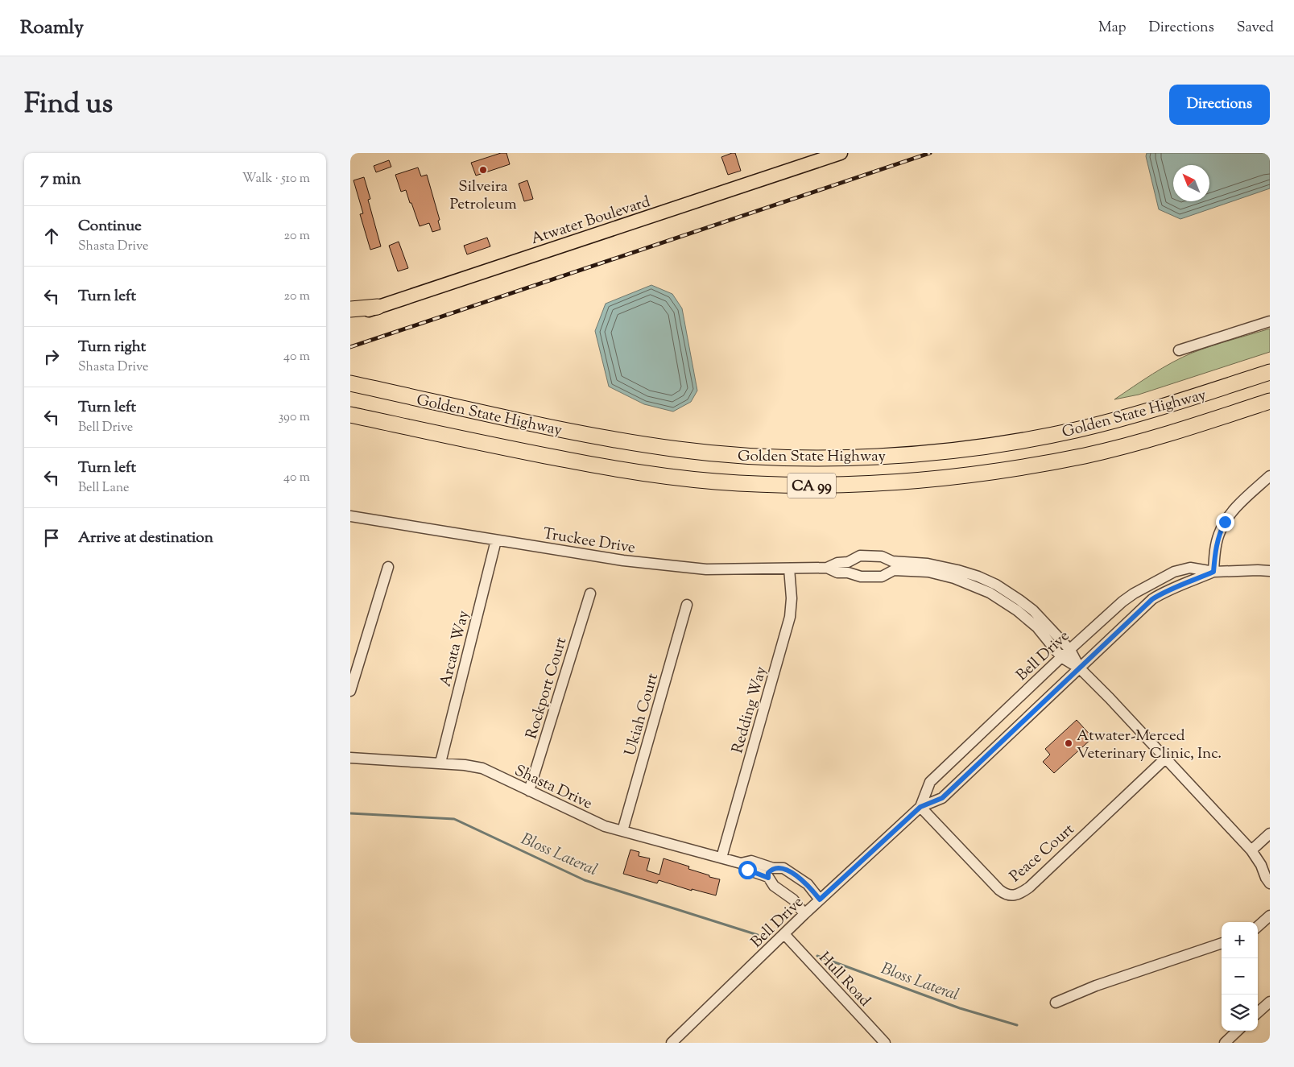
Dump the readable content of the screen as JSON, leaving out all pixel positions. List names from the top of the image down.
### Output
{
  "streets": {
    "highway": ["Golden State Highway", "CA 99"],
    "main road": ["Atwater Boulevard"],
    "street": [
      "Truckee Drive",
      "Arcata Way",
      "Bell Drive",
      "Rockport Court",
      "Redding Way",
      "Ukiah Court",
      "Shasta Drive",
      "Peace Court",
      "Hull Road"
    ]
  },
  "crossings": [
    ["Truckee Drive", "Arcata Way"],
    ["Truckee Drive", "Bell Drive"],
    ["Truckee Drive", "Redding Way"],
    ["Arcata Way", "Shasta Drive"],
    ["Bell Drive", "Shasta Drive"],
    ["Bell Drive", "Peace Court"],
    ["Bell Drive", "Hull Road"],
    ["Rockport Court", "Shasta Drive"],
    ["Redding Way", "Shasta Drive"],
    ["Ukiah Court", "Shasta Drive"]
  ],
  "water": ["Bloss Lateral"],
  "places": ["Silveira Petroleum", "Atwater-Merced Veterinary Clinic, Inc."],
  "north": "top left",
  "page": {
    "header": "Roamly",
    "nav": ["Map", "Directions", "Saved"],
    "title": "Find us",
    "buttons": "Directions",
    "heading": ["7 min", "Walk · 510 m"],
    "list": [
      ["Continue", "Shasta Drive", "20 m"],
      ["Turn left", "20 m"],
      ["Turn right", "Shasta Drive", "40 m"],
      ["Turn left", "Bell Drive", "390 m"],
      ["Turn left", "Bell Lane", "40 m"],
      "Arrive at destination"
    ],
    "map_buttons": ["+", "−"]
  }
}
